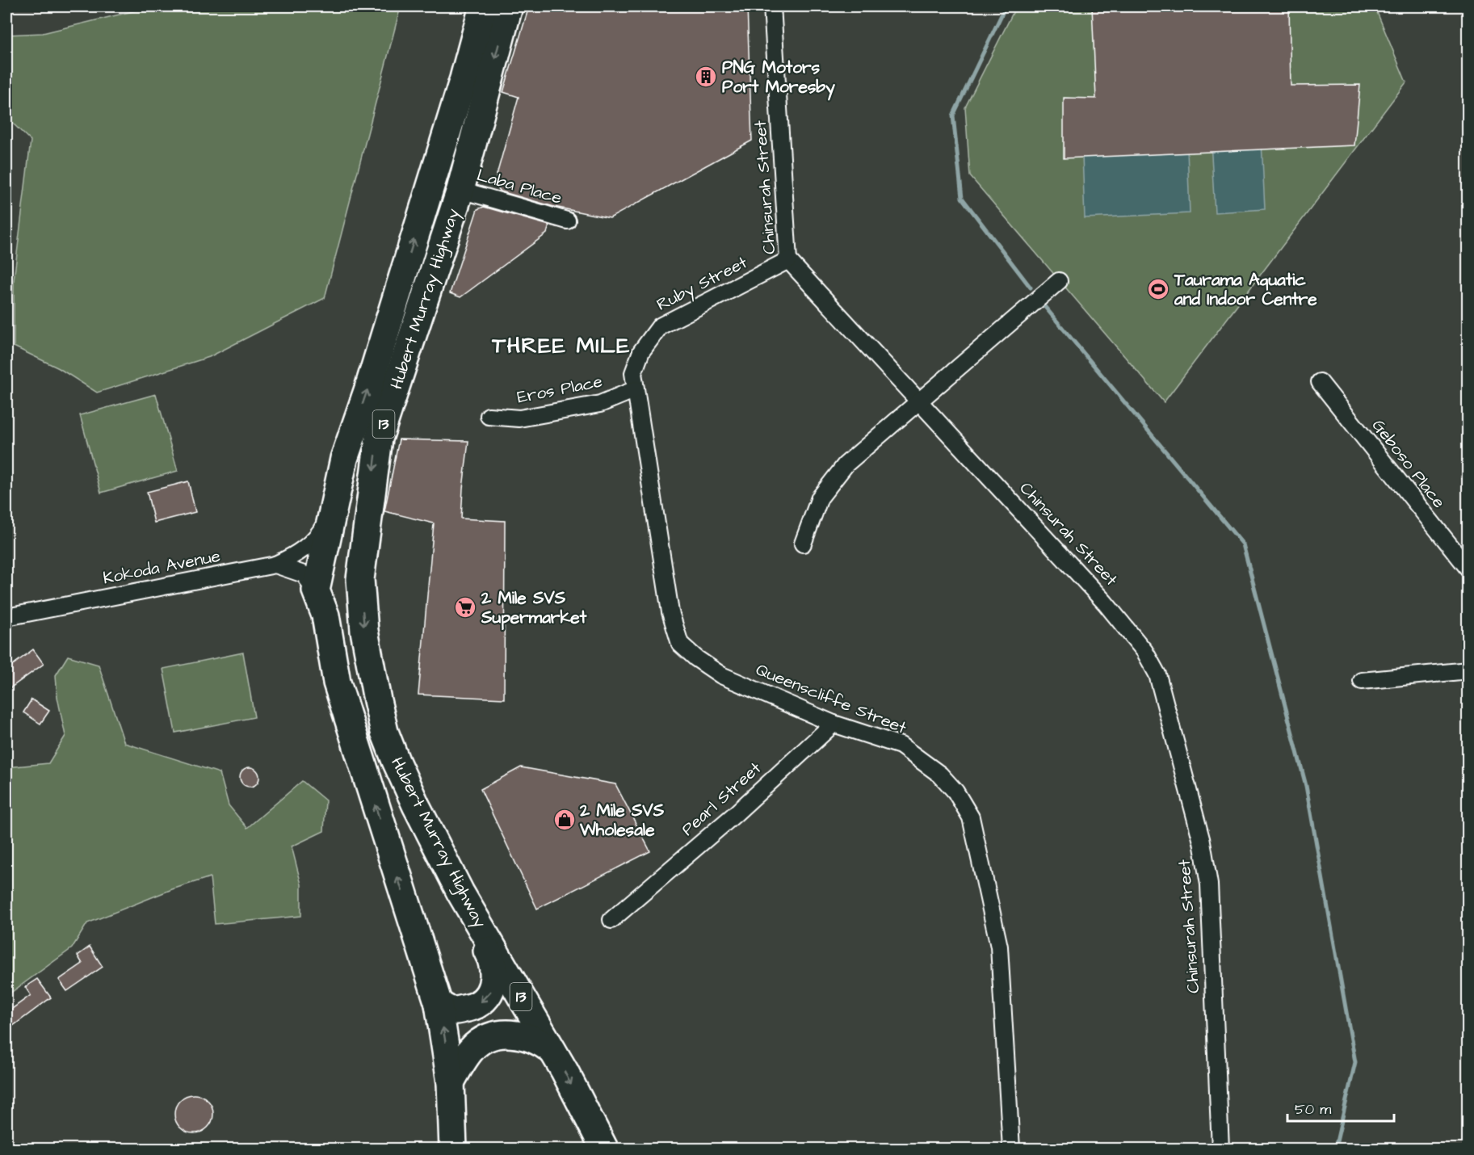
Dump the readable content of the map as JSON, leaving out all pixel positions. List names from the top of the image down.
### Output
{
  "streets": {
    "highway": ["Hubert Murray Highway", "13"],
    "street": [
      "Laba Place",
      "Chinsurah Street",
      "Ruby Street",
      "Eros Place",
      "Geboso Place",
      "Kokoda Avenue",
      "Queenscliffe Street",
      "Pearl Street"
    ]
  },
  "crossings": [
    ["Laba Place", "Hubert Murray Highway"],
    ["Chinsurah Street", "Ruby Street"],
    ["Ruby Street", "Queenscliffe Street"],
    ["Hubert Murray Highway", "Kokoda Avenue"],
    ["Eros Place", "Queenscliffe Street"],
    ["Queenscliffe Street", "Pearl Street"]
  ],
  "districts": ["THREE MILE"],
  "places": {
    "building": ["PNG Motors Port Moresby"],
    "sports": ["Taurama Aquatic and Indoor Centre"],
    "supermarket": ["2 Mile SVS Supermarket"],
    "shop": ["2 Mile SVS Wholesale"]
  },
  "scale_bar": "50 m"
}
